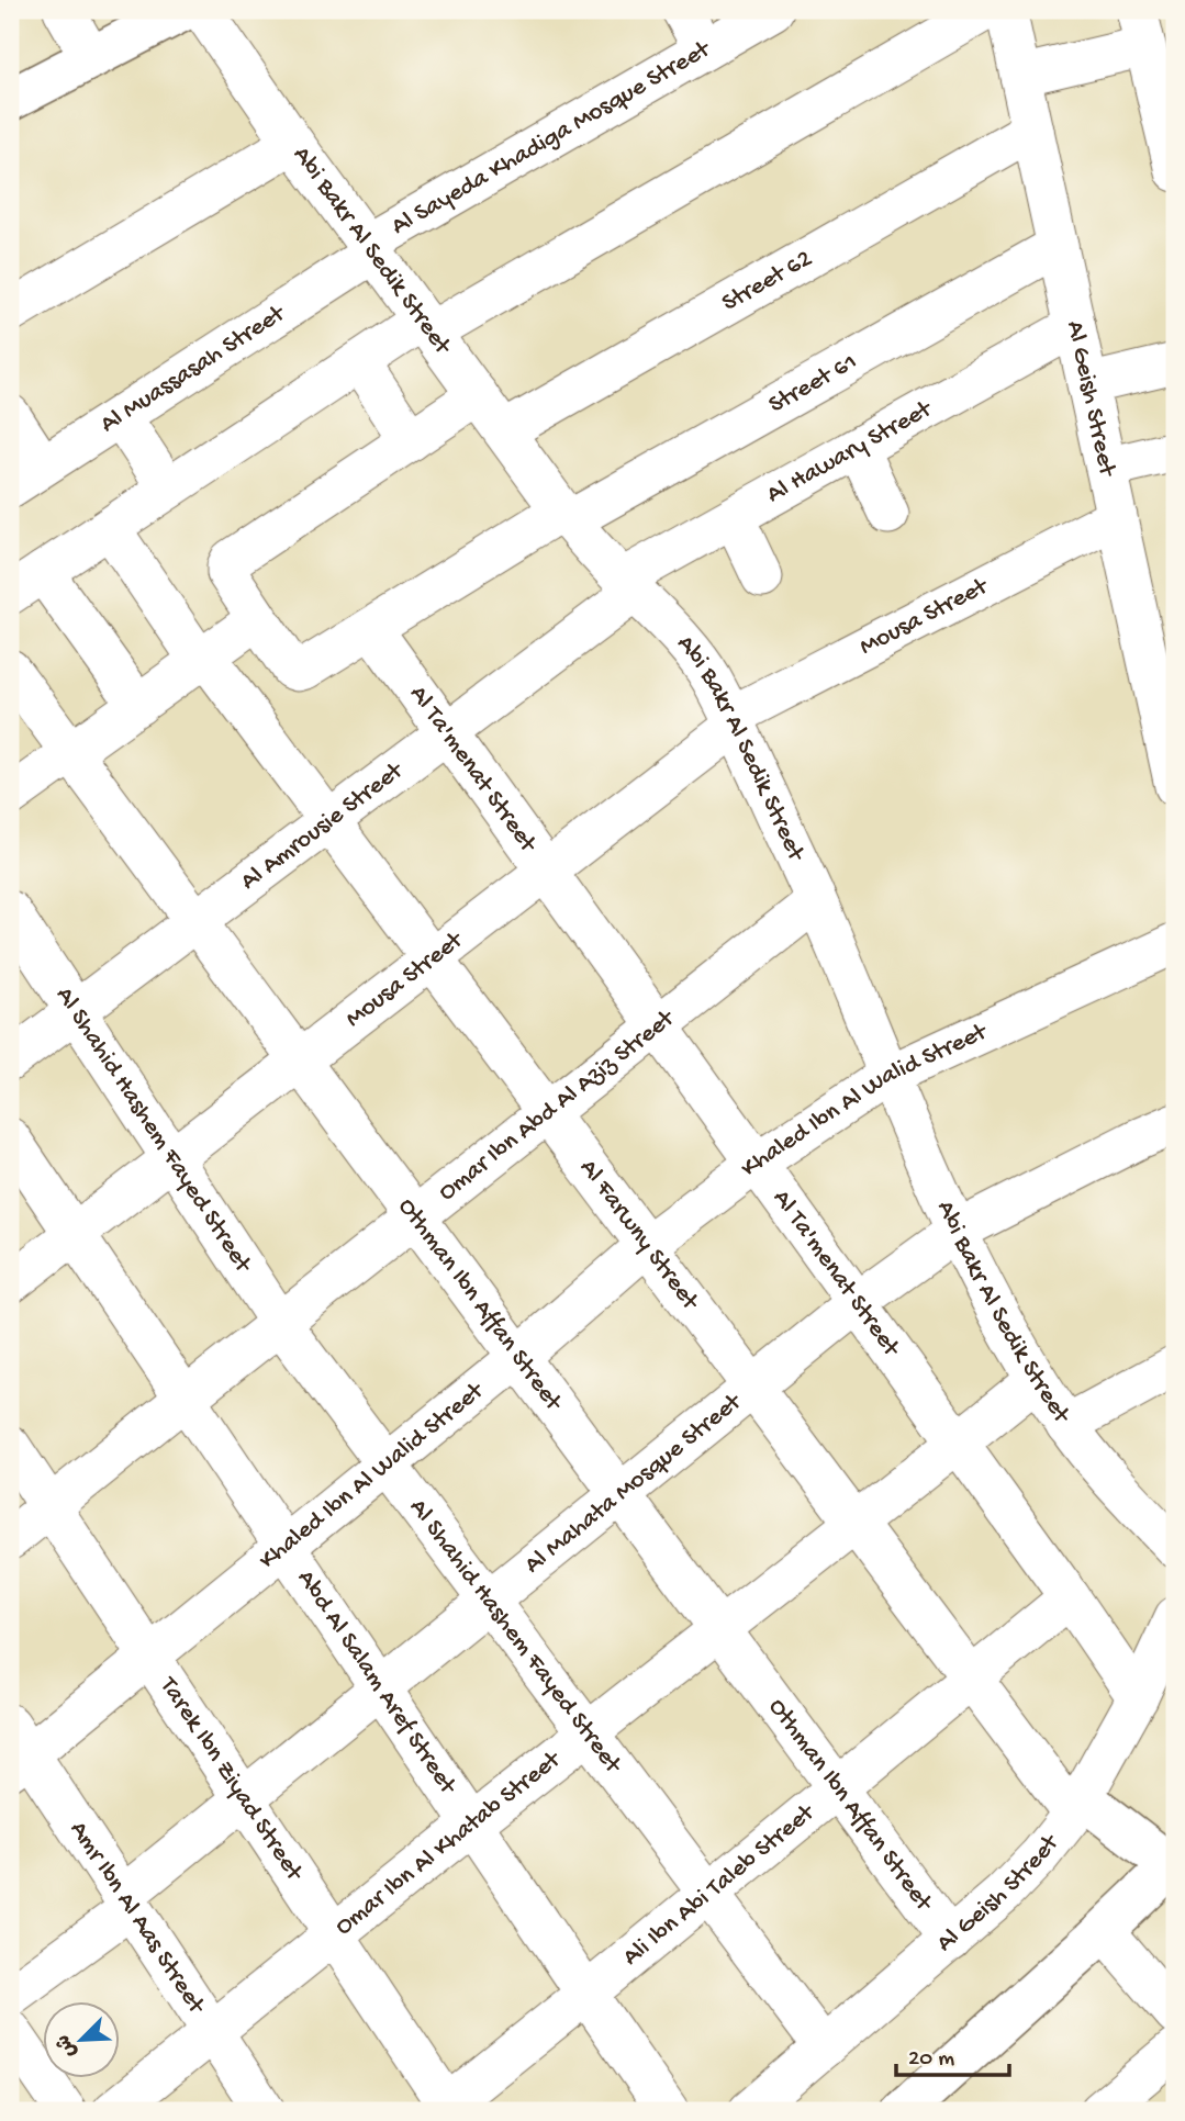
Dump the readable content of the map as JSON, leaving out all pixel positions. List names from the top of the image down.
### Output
{
  "streets": {
    "street": [
      "Al Sayeda Khadiga Mosque Street",
      "Abi Bakr Al Sedik Street",
      "Street 62",
      "Al Muassasah Street",
      "Street 61",
      "Al Geish Street",
      "Al Hawary Street",
      "Mousa Street",
      "Al Ta'menat Street",
      "Al Amrousie Street",
      "Khaled Ibn Al Walid Street",
      "Omar Ibn Abd Al Aziz Street",
      "Al Shahid Hashem Fayed Street",
      "Al Farwny Street",
      "Othman Ibn Affan Street",
      "Al Mahata Mosque Street",
      "Abd Al Salam Aref Street",
      "Tarek Ibn Ziyad Street",
      "Omar Ibn Al Khatab Street",
      "Ali Ibn Abi Taleb Street",
      "Amr Ibn Al Aas Street"
    ]
  },
  "crossings": [
    ["Al Sayeda Khadiga Mosque Street", "Abi Bakr Al Sedik Street"],
    ["Al Sayeda Khadiga Mosque Street", "Al Muassasah Street"],
    ["Abi Bakr Al Sedik Street", "Street 62"],
    ["Abi Bakr Al Sedik Street", "Al Muassasah Street"],
    ["Abi Bakr Al Sedik Street", "Street 61"],
    ["Abi Bakr Al Sedik Street", "Al Hawary Street"],
    ["Abi Bakr Al Sedik Street", "Mousa Street"],
    ["Abi Bakr Al Sedik Street", "Al Amrousie Street"],
    ["Abi Bakr Al Sedik Street", "Khaled Ibn Al Walid Street"],
    ["Abi Bakr Al Sedik Street", "Omar Ibn Abd Al Aziz Street"],
    ["Abi Bakr Al Sedik Street", "Al Mahata Mosque Street"],
    ["Abi Bakr Al Sedik Street", "Omar Ibn Al Khatab Street"],
    ["Street 62", "Al Geish Street"],
    ["Street 61", "Al Geish Street"],
    ["Street 61", "Al Ta'menat Street"],
    ["Al Geish Street", "Al Hawary Street"],
    ["Al Geish Street", "Mousa Street"],
    ["Al Geish Street", "Al Ta'menat Street"],
    ["Al Geish Street", "Al Shahid Hashem Fayed Street"],
    ["Al Geish Street", "Al Farwny Street"],
    ["Al Geish Street", "Othman Ibn Affan Street"],
    ["Al Hawary Street", "Al Amrousie Street"],
    ["Mousa Street", "Al Ta'menat Street"],
    ["Mousa Street", "Al Shahid Hashem Fayed Street"],
    ["Mousa Street", "Al Farwny Street"],
    ["Mousa Street", "Othman Ibn Affan Street"],
    ["Mousa Street", "Abd Al Salam Aref Street"],
    ["Al Ta'menat Street", "Al Amrousie Street"],
    ["Al Ta'menat Street", "Khaled Ibn Al Walid Street"],
    ["Al Ta'menat Street", "Omar Ibn Abd Al Aziz Street"],
    ["Al Ta'menat Street", "Al Mahata Mosque Street"],
    ["Al Ta'menat Street", "Omar Ibn Al Khatab Street"],
    ["Al Ta'menat Street", "Ali Ibn Abi Taleb Street"],
    ["Al Amrousie Street", "Al Shahid Hashem Fayed Street"],
    ["Al Amrousie Street", "Al Farwny Street"],
    ["Al Amrousie Street", "Othman Ibn Affan Street"],
    ["Khaled Ibn Al Walid Street", "Al Shahid Hashem Fayed Street"],
    ["Khaled Ibn Al Walid Street", "Al Farwny Street"],
    ["Khaled Ibn Al Walid Street", "Othman Ibn Affan Street"],
    ["Khaled Ibn Al Walid Street", "Abd Al Salam Aref Street"],
    ["Khaled Ibn Al Walid Street", "Tarek Ibn Ziyad Street"],
    ["Khaled Ibn Al Walid Street", "Amr Ibn Al Aas Street"],
    ["Omar Ibn Abd Al Aziz Street", "Al Shahid Hashem Fayed Street"],
    ["Omar Ibn Abd Al Aziz Street", "Al Farwny Street"],
    ["Omar Ibn Abd Al Aziz Street", "Othman Ibn Affan Street"],
    ["Omar Ibn Abd Al Aziz Street", "Abd Al Salam Aref Street"],
    ["Omar Ibn Abd Al Aziz Street", "Tarek Ibn Ziyad Street"],
    ["Al Shahid Hashem Fayed Street", "Al Mahata Mosque Street"],
    ["Al Shahid Hashem Fayed Street", "Omar Ibn Al Khatab Street"],
    ["Al Shahid Hashem Fayed Street", "Ali Ibn Abi Taleb Street"],
    ["Al Farwny Street", "Al Mahata Mosque Street"],
    ["Al Farwny Street", "Omar Ibn Al Khatab Street"],
    ["Al Farwny Street", "Ali Ibn Abi Taleb Street"],
    ["Othman Ibn Affan Street", "Al Mahata Mosque Street"],
    ["Othman Ibn Affan Street", "Omar Ibn Al Khatab Street"],
    ["Othman Ibn Affan Street", "Ali Ibn Abi Taleb Street"],
    ["Al Mahata Mosque Street", "Abd Al Salam Aref Street"],
    ["Al Mahata Mosque Street", "Tarek Ibn Ziyad Street"],
    ["Al Mahata Mosque Street", "Amr Ibn Al Aas Street"],
    ["Abd Al Salam Aref Street", "Omar Ibn Al Khatab Street"],
    ["Abd Al Salam Aref Street", "Ali Ibn Abi Taleb Street"],
    ["Tarek Ibn Ziyad Street", "Omar Ibn Al Khatab Street"],
    ["Tarek Ibn Ziyad Street", "Ali Ibn Abi Taleb Street"],
    ["Omar Ibn Al Khatab Street", "Amr Ibn Al Aas Street"]
  ],
  "scale_bar": "20 m",
  "north": "bottom left"
}
